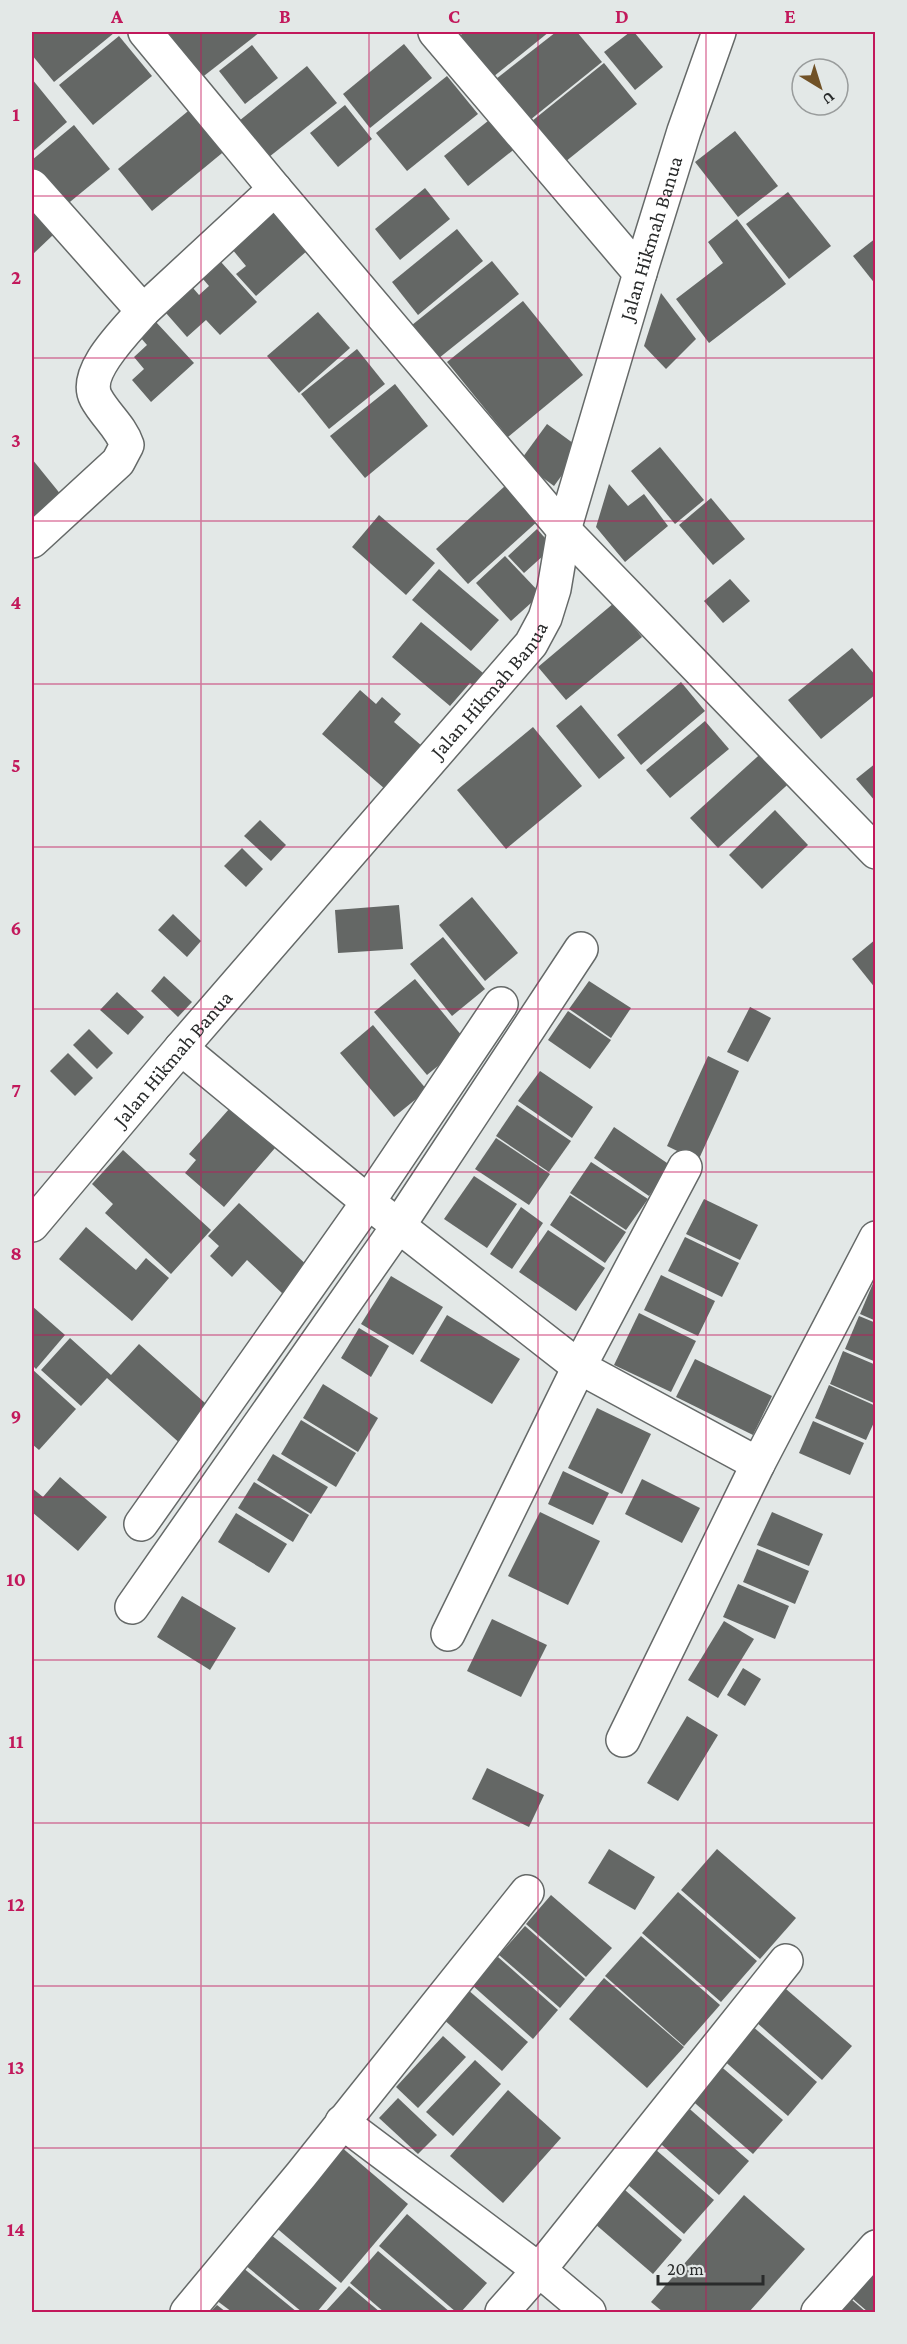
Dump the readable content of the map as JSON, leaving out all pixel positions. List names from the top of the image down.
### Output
{
  "streets": {
    "street": ["Jalan Hikmah Banua"]
  },
  "scale_bar": "20 m",
  "north": "bottom right",
  "grid": {
    "columns": [
      "A",
      "B",
      "C",
      "D",
      "E"
    ],
    "rows": [
      "1",
      "2",
      "3",
      "4",
      "5",
      "6",
      "7",
      "8",
      "9",
      "10",
      "11",
      "12",
      "13",
      "14"
    ]
  }
}
